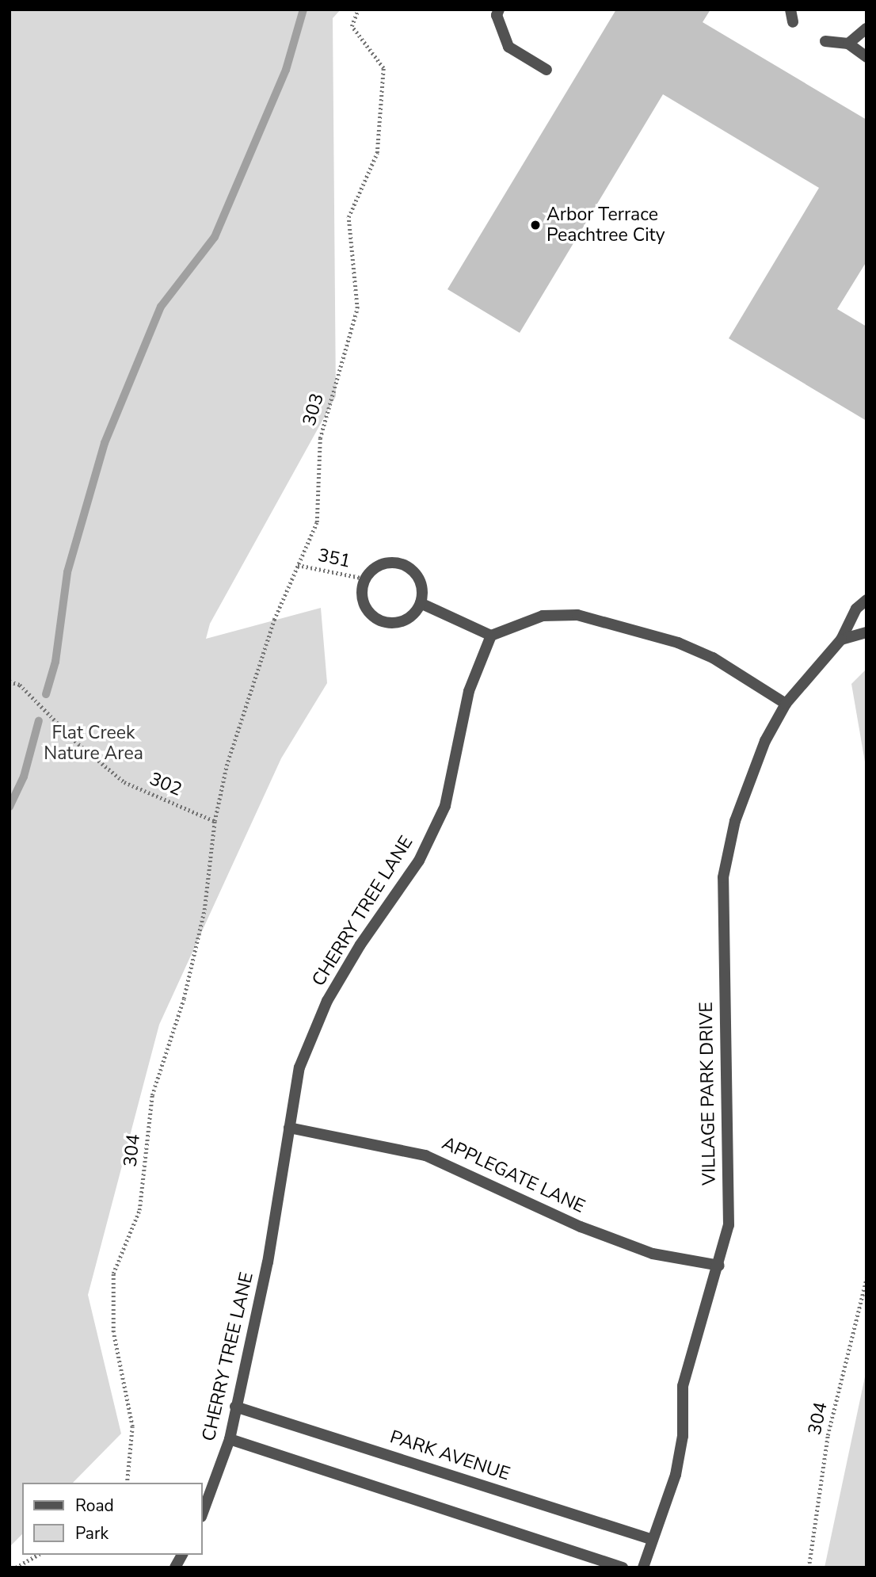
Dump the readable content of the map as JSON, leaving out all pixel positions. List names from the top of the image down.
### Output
{
  "streets": {
    "street": [
      "CHERRY TREE LANE",
      "VILLAGE PARK DRIVE",
      "APPLEGATE LANE",
      "PARK AVENUE"
    ],
    "path": [
      "303",
      "351",
      "302",
      "304"
    ]
  },
  "crossings": [
    ["303", "351"],
    ["303", "302"],
    ["303", "304"],
    ["302", "304"],
    ["CHERRY TREE LANE", "APPLEGATE LANE"],
    ["CHERRY TREE LANE", "PARK AVENUE"],
    ["VILLAGE PARK DRIVE", "APPLEGATE LANE"],
    ["VILLAGE PARK DRIVE", "PARK AVENUE"]
  ],
  "parks": ["Flat Creek Nature Area"],
  "places": ["Arbor Terrace Peachtree City"],
  "legend": ["Road", "Park"]
}
